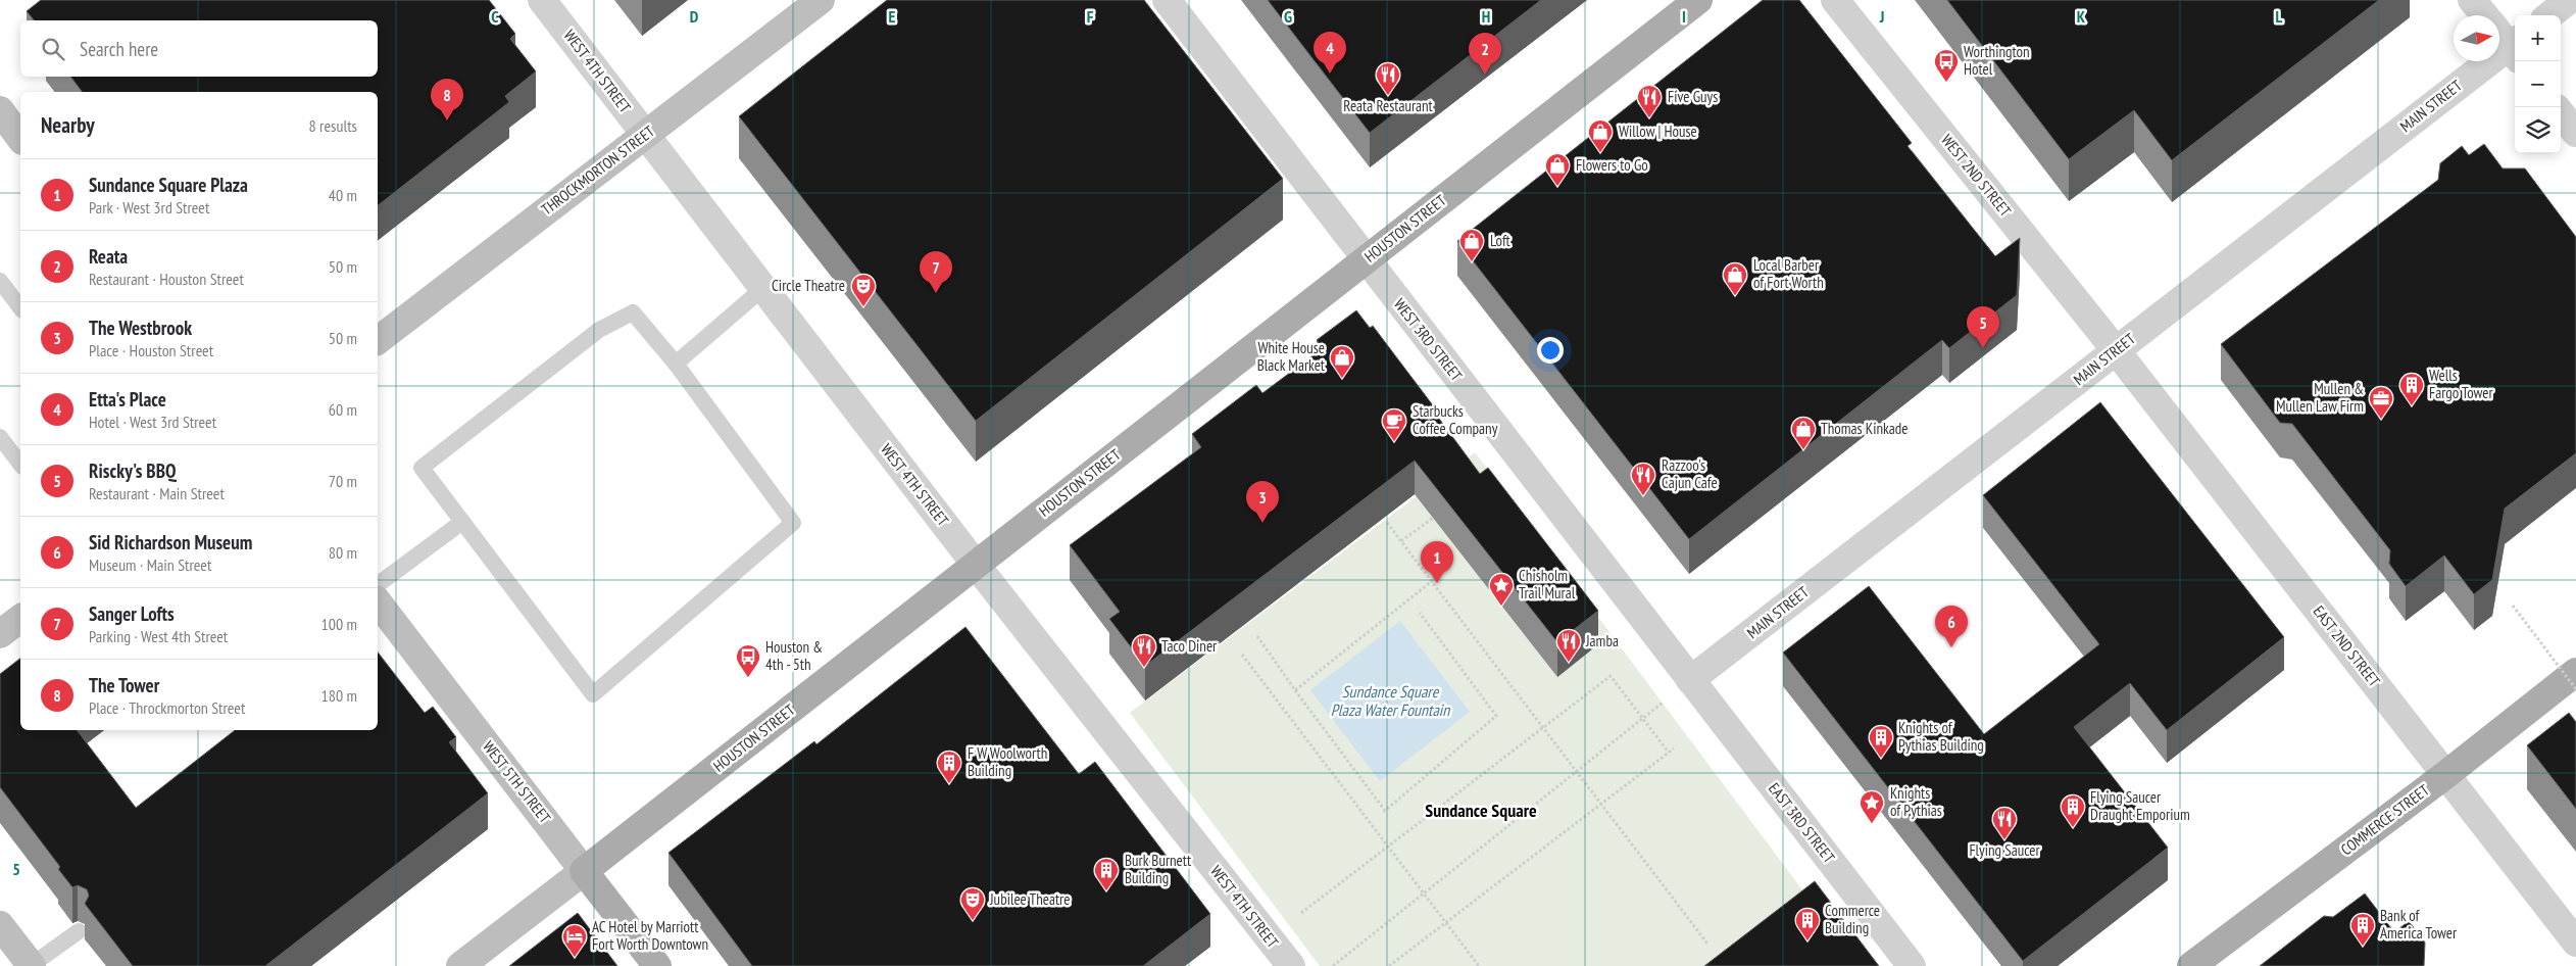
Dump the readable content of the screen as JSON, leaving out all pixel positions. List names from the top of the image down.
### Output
{
  "streets": {
    "main road": ["HOUSTON STREET", "WEST 5TH STREET", "COMMERCE STREET"],
    "street": [
      "WEST 4TH STREET",
      "MAIN STREET",
      "THROCKMORTON STREET",
      "WEST 2ND STREET",
      "WEST 3RD STREET",
      "EAST 2ND STREET",
      "EAST 3RD STREET"
    ]
  },
  "crossings": [
    ["WEST 4TH STREET", "THROCKMORTON STREET"],
    ["WEST 4TH STREET", "HOUSTON STREET"],
    ["MAIN STREET", "WEST 2ND STREET"],
    ["MAIN STREET", "WEST 3RD STREET"],
    ["MAIN STREET", "EAST 2ND STREET"],
    ["MAIN STREET", "EAST 3RD STREET"],
    ["WEST 2ND STREET", "EAST 2ND STREET"],
    ["HOUSTON STREET", "WEST 3RD STREET"],
    ["HOUSTON STREET", "WEST 5TH STREET"],
    ["WEST 3RD STREET", "EAST 3RD STREET"],
    ["EAST 2ND STREET", "COMMERCE STREET"]
  ],
  "districts": ["Sundance Square"],
  "water": ["Sundance Square Plaza Water Fountain"],
  "places": {
    "bus stop": ["Worthington Hotel", "Houston & 4th - 5th"],
    "restaurant": [
      "Reata Restaurant",
      "Five Guys",
      "Razzoo's Cajun Cafe",
      "Jamba",
      "Taco Diner",
      "Flying Saucer"
    ],
    "shop": [
      "Willow | House",
      "Flowers to Go",
      "Loft",
      "Local Barber of Fort Worth",
      "White House Black Market",
      "Thomas Kinkade"
    ],
    "theatre": ["Circle Theatre", "Jubilee Theatre"],
    "building": [
      "Wells Fargo Tower",
      "Knights of Pythias Building",
      "F W Woolworth Building",
      "Flying Saucer Draught Emporium",
      "Burk Burnett Building",
      "Commerce Building",
      "Bank of America Tower"
    ],
    "office": ["Mullen & Mullen Law Firm"],
    "cafe": ["Starbucks Coffee Company"],
    "place": ["Chisholm Trail Mural", "Knights of Pythias"],
    "hotel": ["AC Hotel by Marriott Fort Worth Downtown"]
  },
  "north": "right",
  "page": {
    "map_buttons": ["+", "−"],
    "search": "Search here",
    "pins": [
      "4",
      "2",
      "8",
      "7",
      "5",
      "3",
      "1",
      "6"
    ],
    "heading": ["Nearby", "8 results"],
    "list": [
      {
        "mark": "1",
        "name": "Sundance Square Plaza",
        "note": "Park · West 3rd Street",
        "value": "40 m"
      },
      {
        "mark": "2",
        "name": "Reata",
        "note": "Restaurant · Houston Street",
        "value": "50 m"
      },
      {
        "mark": "3",
        "name": "The Westbrook",
        "note": "Place · Houston Street",
        "value": "50 m"
      },
      {
        "mark": "4",
        "name": "Etta's Place",
        "note": "Hotel · West 3rd Street",
        "value": "60 m"
      },
      {
        "mark": "5",
        "name": "Riscky's BBQ",
        "note": "Restaurant · Main Street",
        "value": "70 m"
      },
      {
        "mark": "6",
        "name": "Sid Richardson Museum",
        "note": "Museum · Main Street",
        "value": "80 m"
      },
      {
        "mark": "7",
        "name": "Sanger Lofts",
        "note": "Parking · West 4th Street",
        "value": "100 m"
      },
      {
        "mark": "8",
        "name": "The Tower",
        "note": "Place · Throckmorton Street",
        "value": "180 m"
      }
    ]
  },
  "grid": {
    "columns": [
      "C",
      "D",
      "E",
      "F",
      "G",
      "H",
      "I",
      "J",
      "K",
      "L"
    ],
    "rows": ["5"]
  }
}
